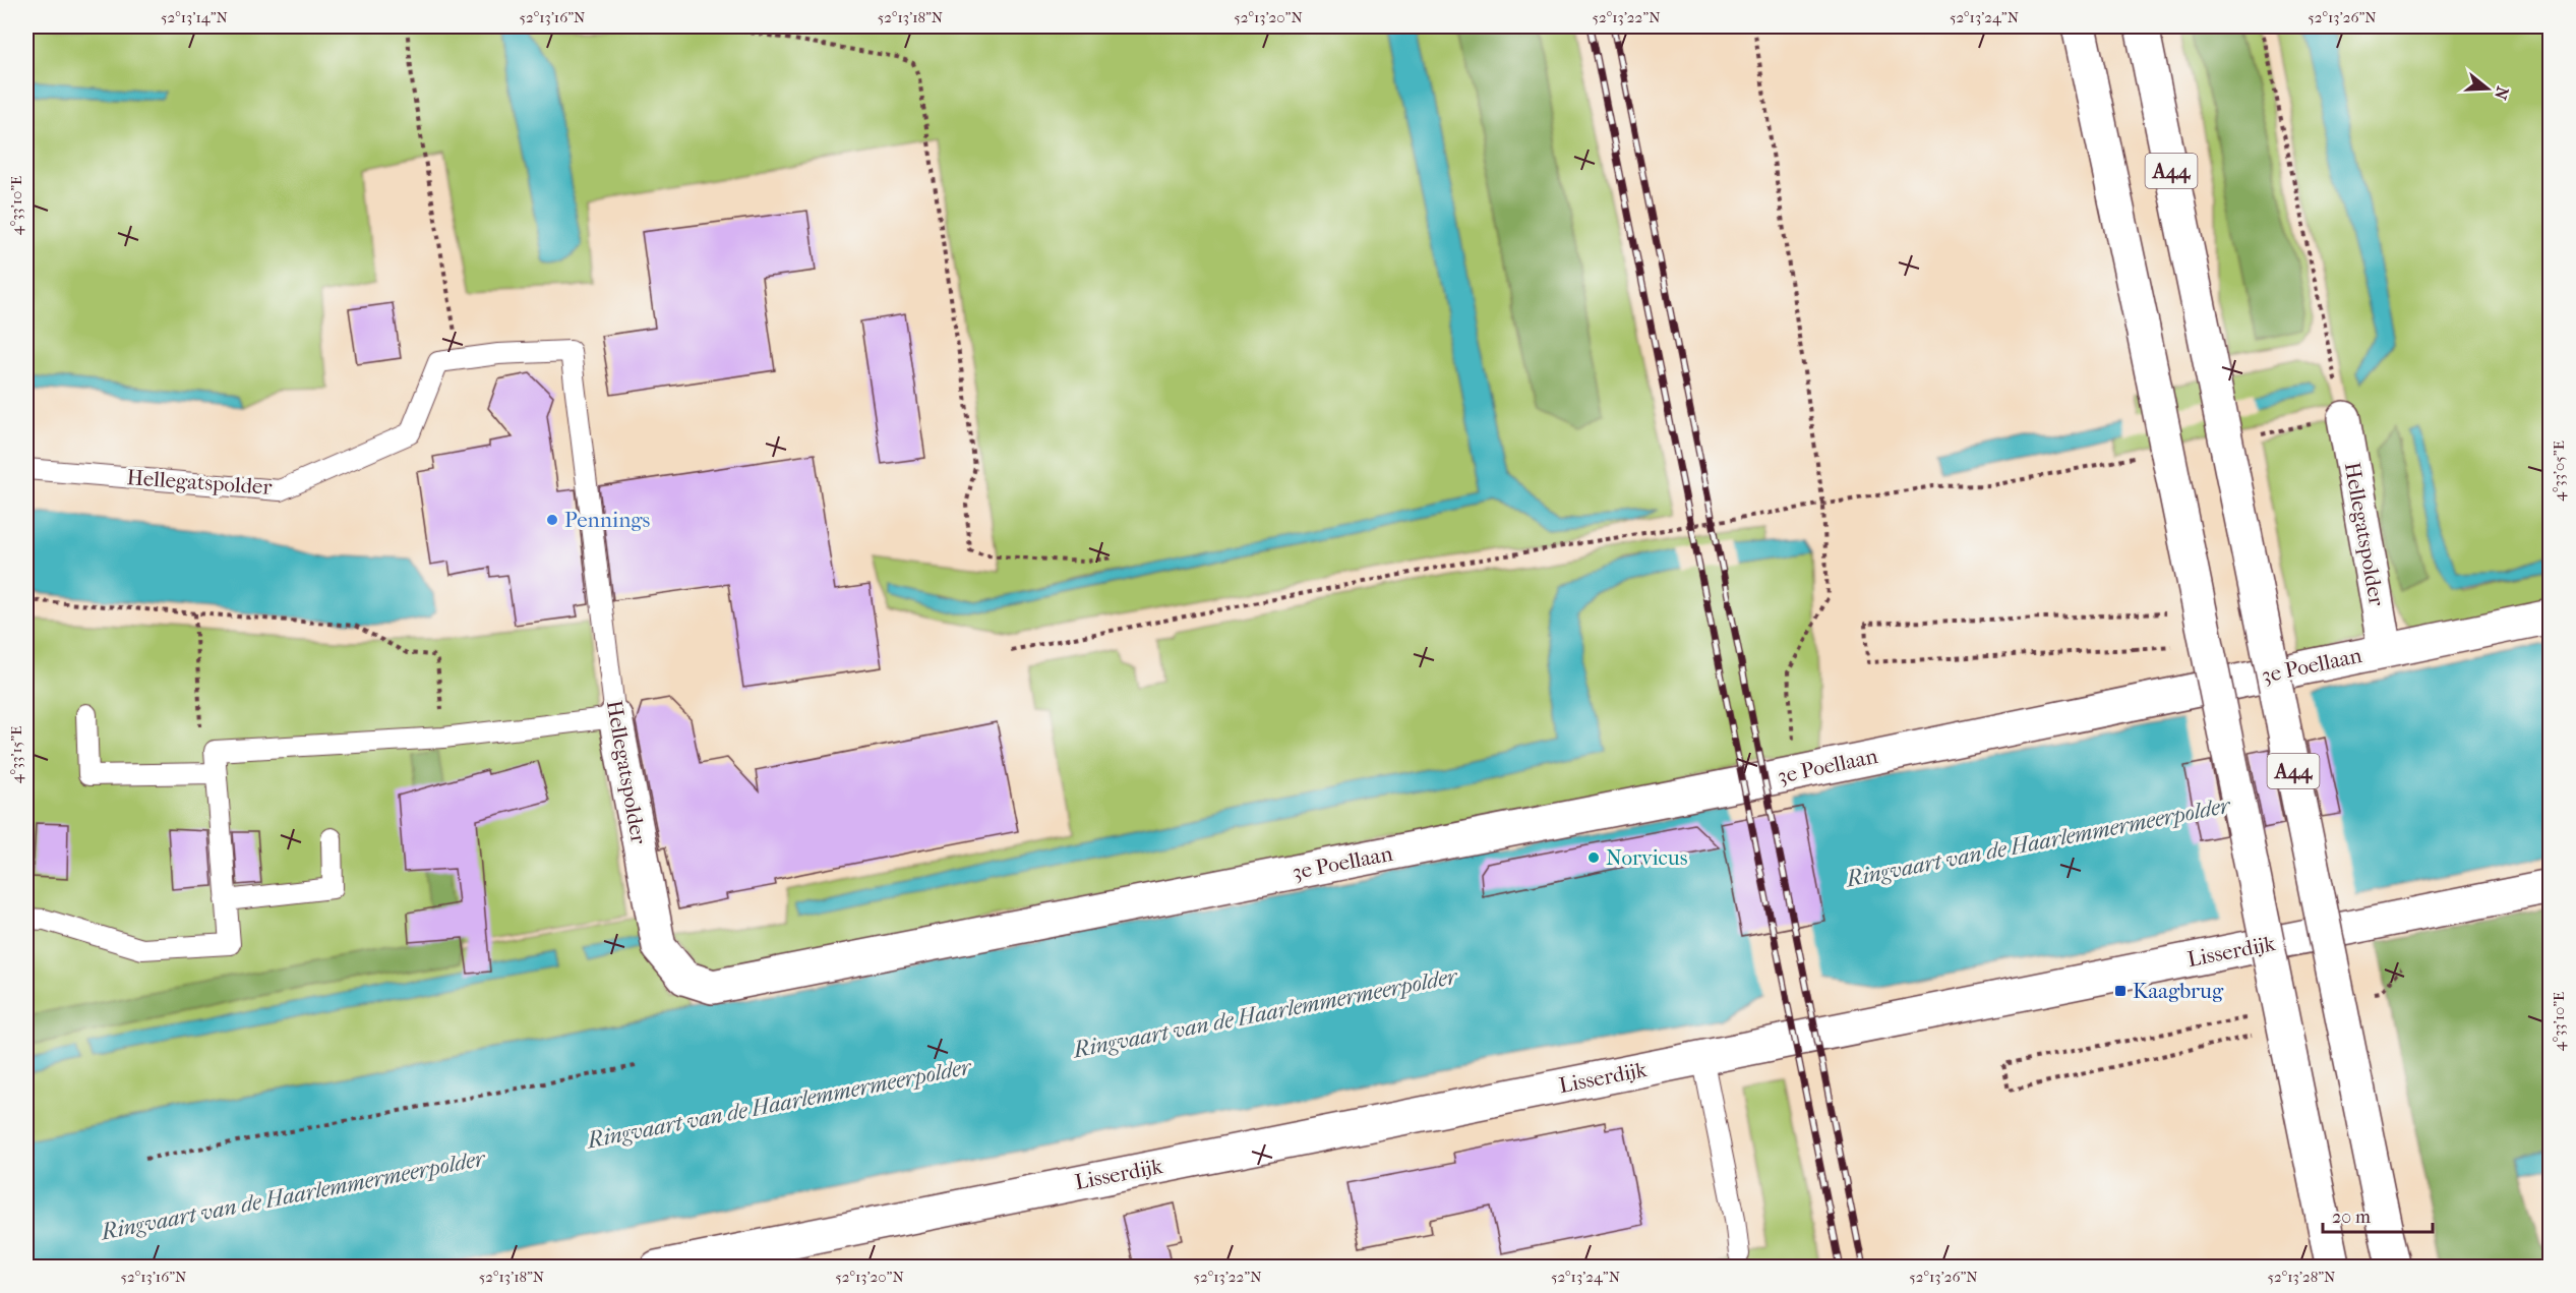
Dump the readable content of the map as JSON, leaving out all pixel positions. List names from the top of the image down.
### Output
{
  "streets": {
    "main road": [
      "A44",
      "Hellegatspolder",
      "3e Poellaan",
      "Lisserdijk"
    ]
  },
  "crossings": [
    ["Hellegatspolder", "3e Poellaan"]
  ],
  "water": ["Ringvaart van de Haarlemmermeerpolder"],
  "places": {
    "other": ["Pennings", "Norvicus"],
    "transit": ["Kaagbrug"]
  },
  "scale_bar": "20 m",
  "north": "right",
  "coordinates": [
    "52°13'14\"N",
    "52°13'16\"N",
    "52°13'18\"N",
    "52°13'20\"N",
    "52°13'22\"N",
    "52°13'24\"N",
    "52°13'26\"N",
    "4°33'10\"E",
    "4°33'05\"E",
    "4°33'15\"E",
    "52°13'28\"N"
  ]
}
